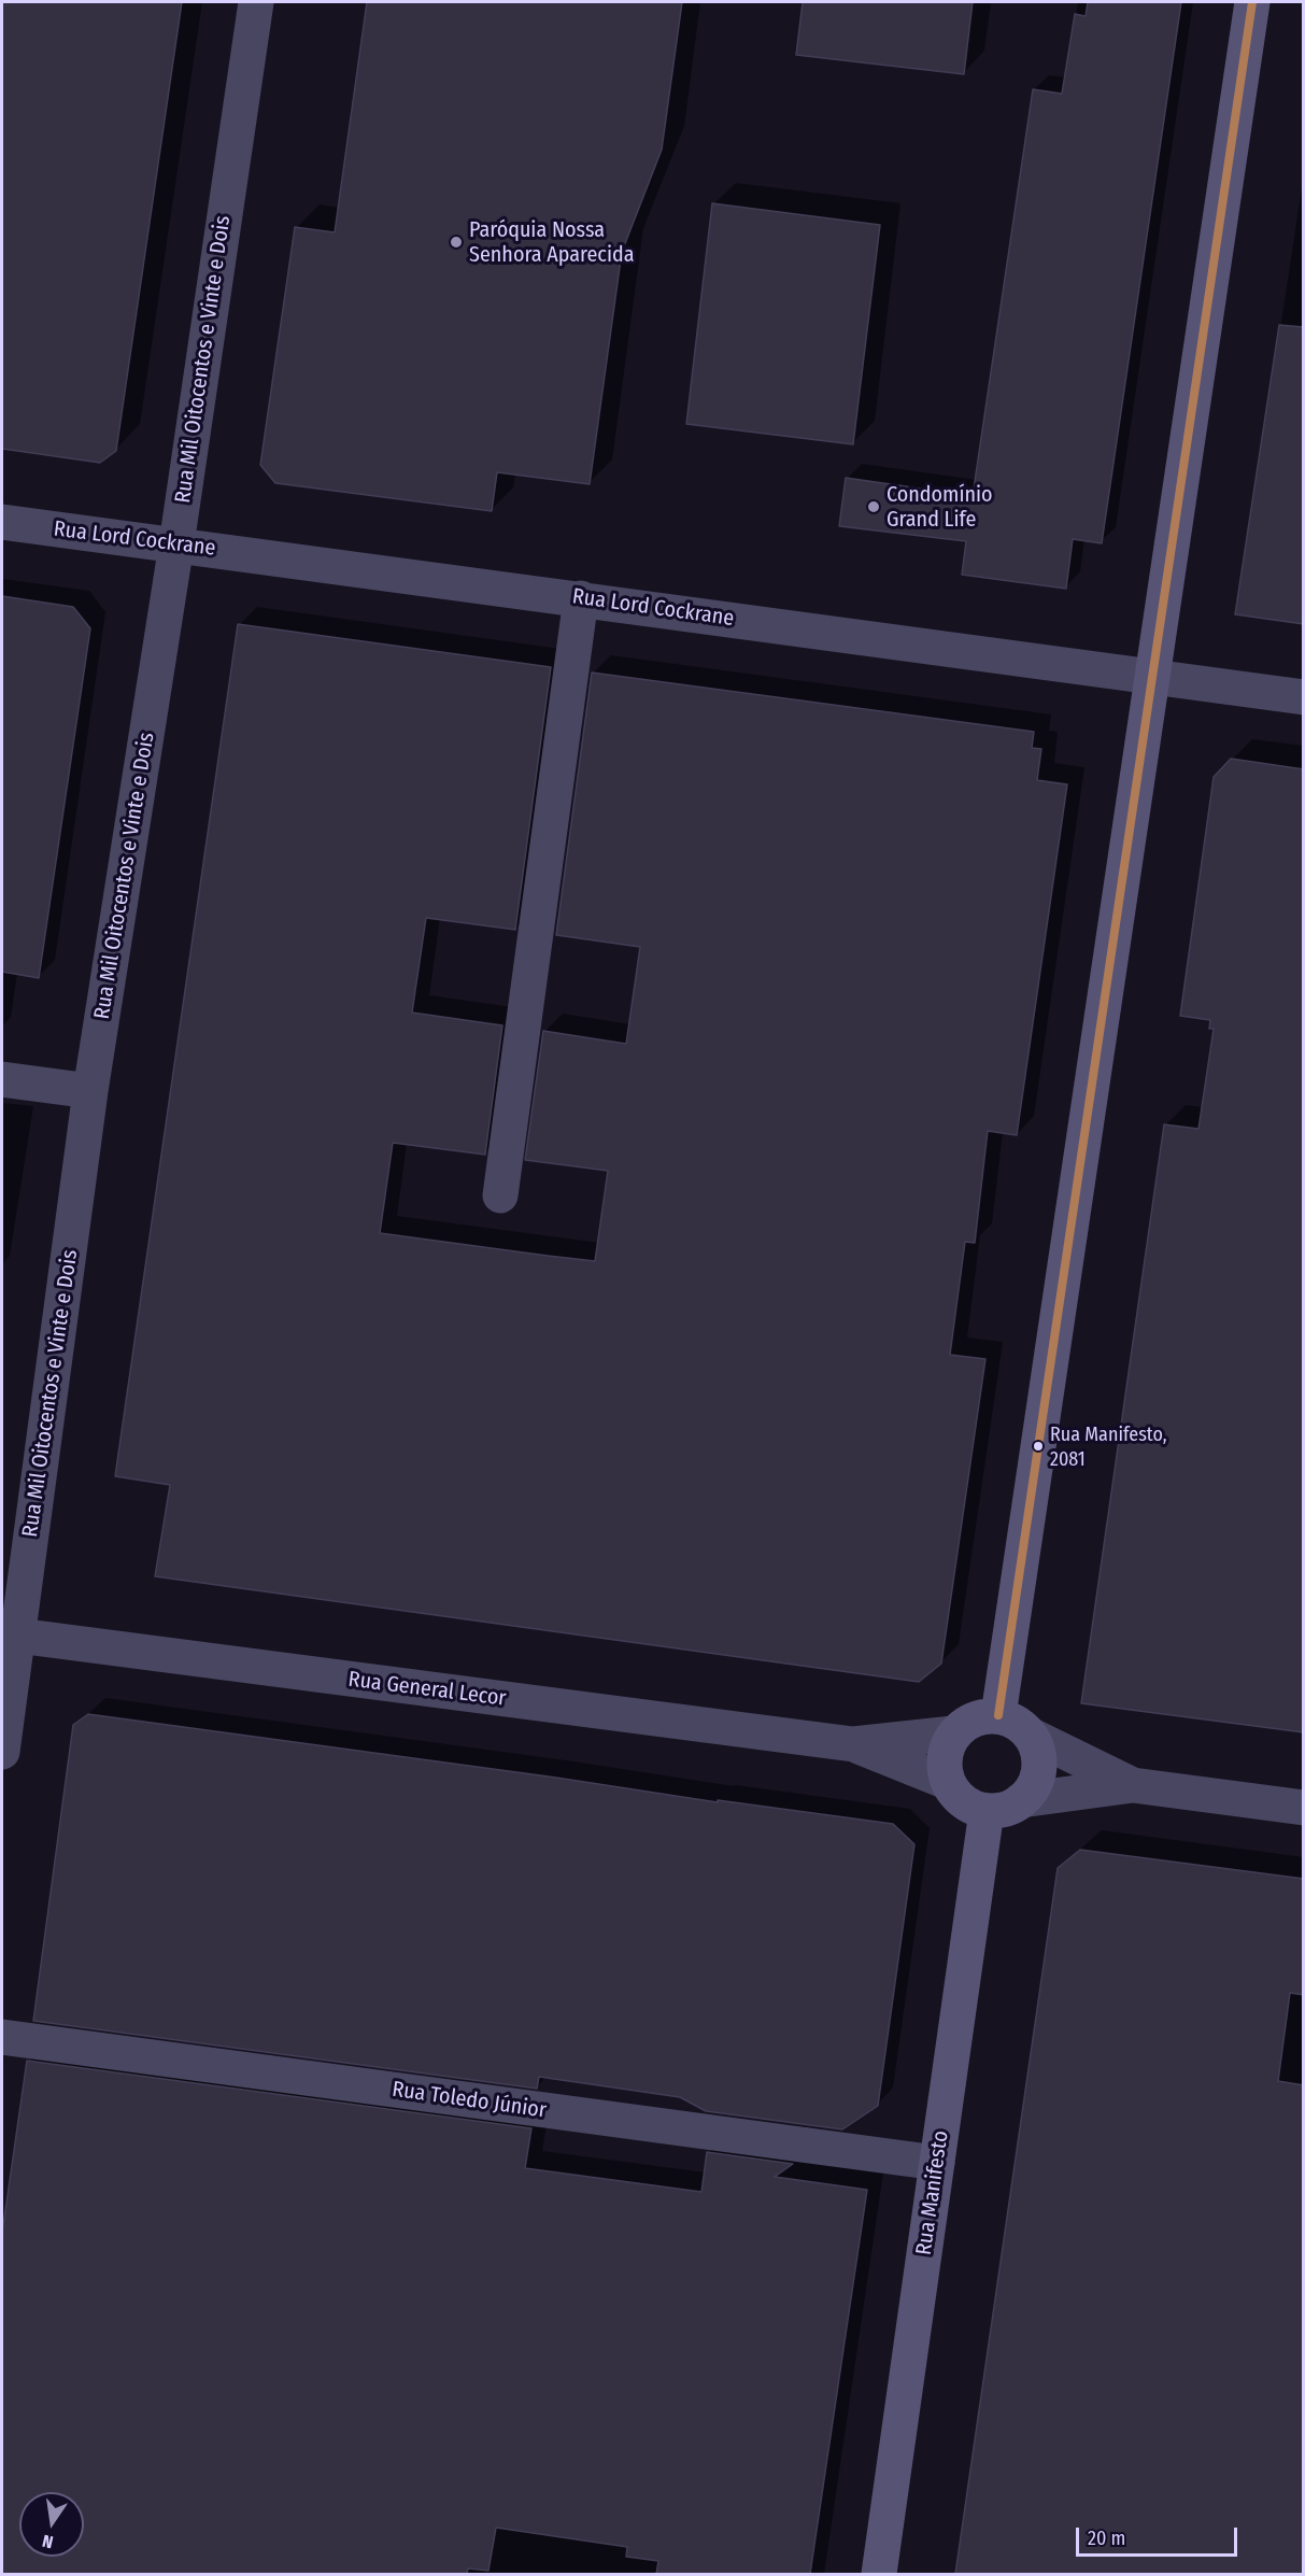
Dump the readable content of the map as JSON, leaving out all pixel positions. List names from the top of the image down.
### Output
{
  "streets": {
    "main road": ["Rua Manifesto"],
    "street": [
      "Rua Mil Oitocentos e Vinte e Dois",
      "Rua Lord Cockrane",
      "Rua General Lecor",
      "Rua Toledo Júnior"
    ]
  },
  "crossings": [
    ["Rua Mil Oitocentos e Vinte e Dois", "Rua Lord Cockrane"],
    ["Rua Mil Oitocentos e Vinte e Dois", "Rua General Lecor"],
    ["Rua General Lecor", "Rua Manifesto"],
    ["Rua Toledo Júnior", "Rua Manifesto"]
  ],
  "places": ["Paróquia Nossa Senhora Aparecida", "Condomínio Grand Life", "Rua Manifesto, 2081"],
  "scale_bar": "20 m",
  "north": "bottom"
}
